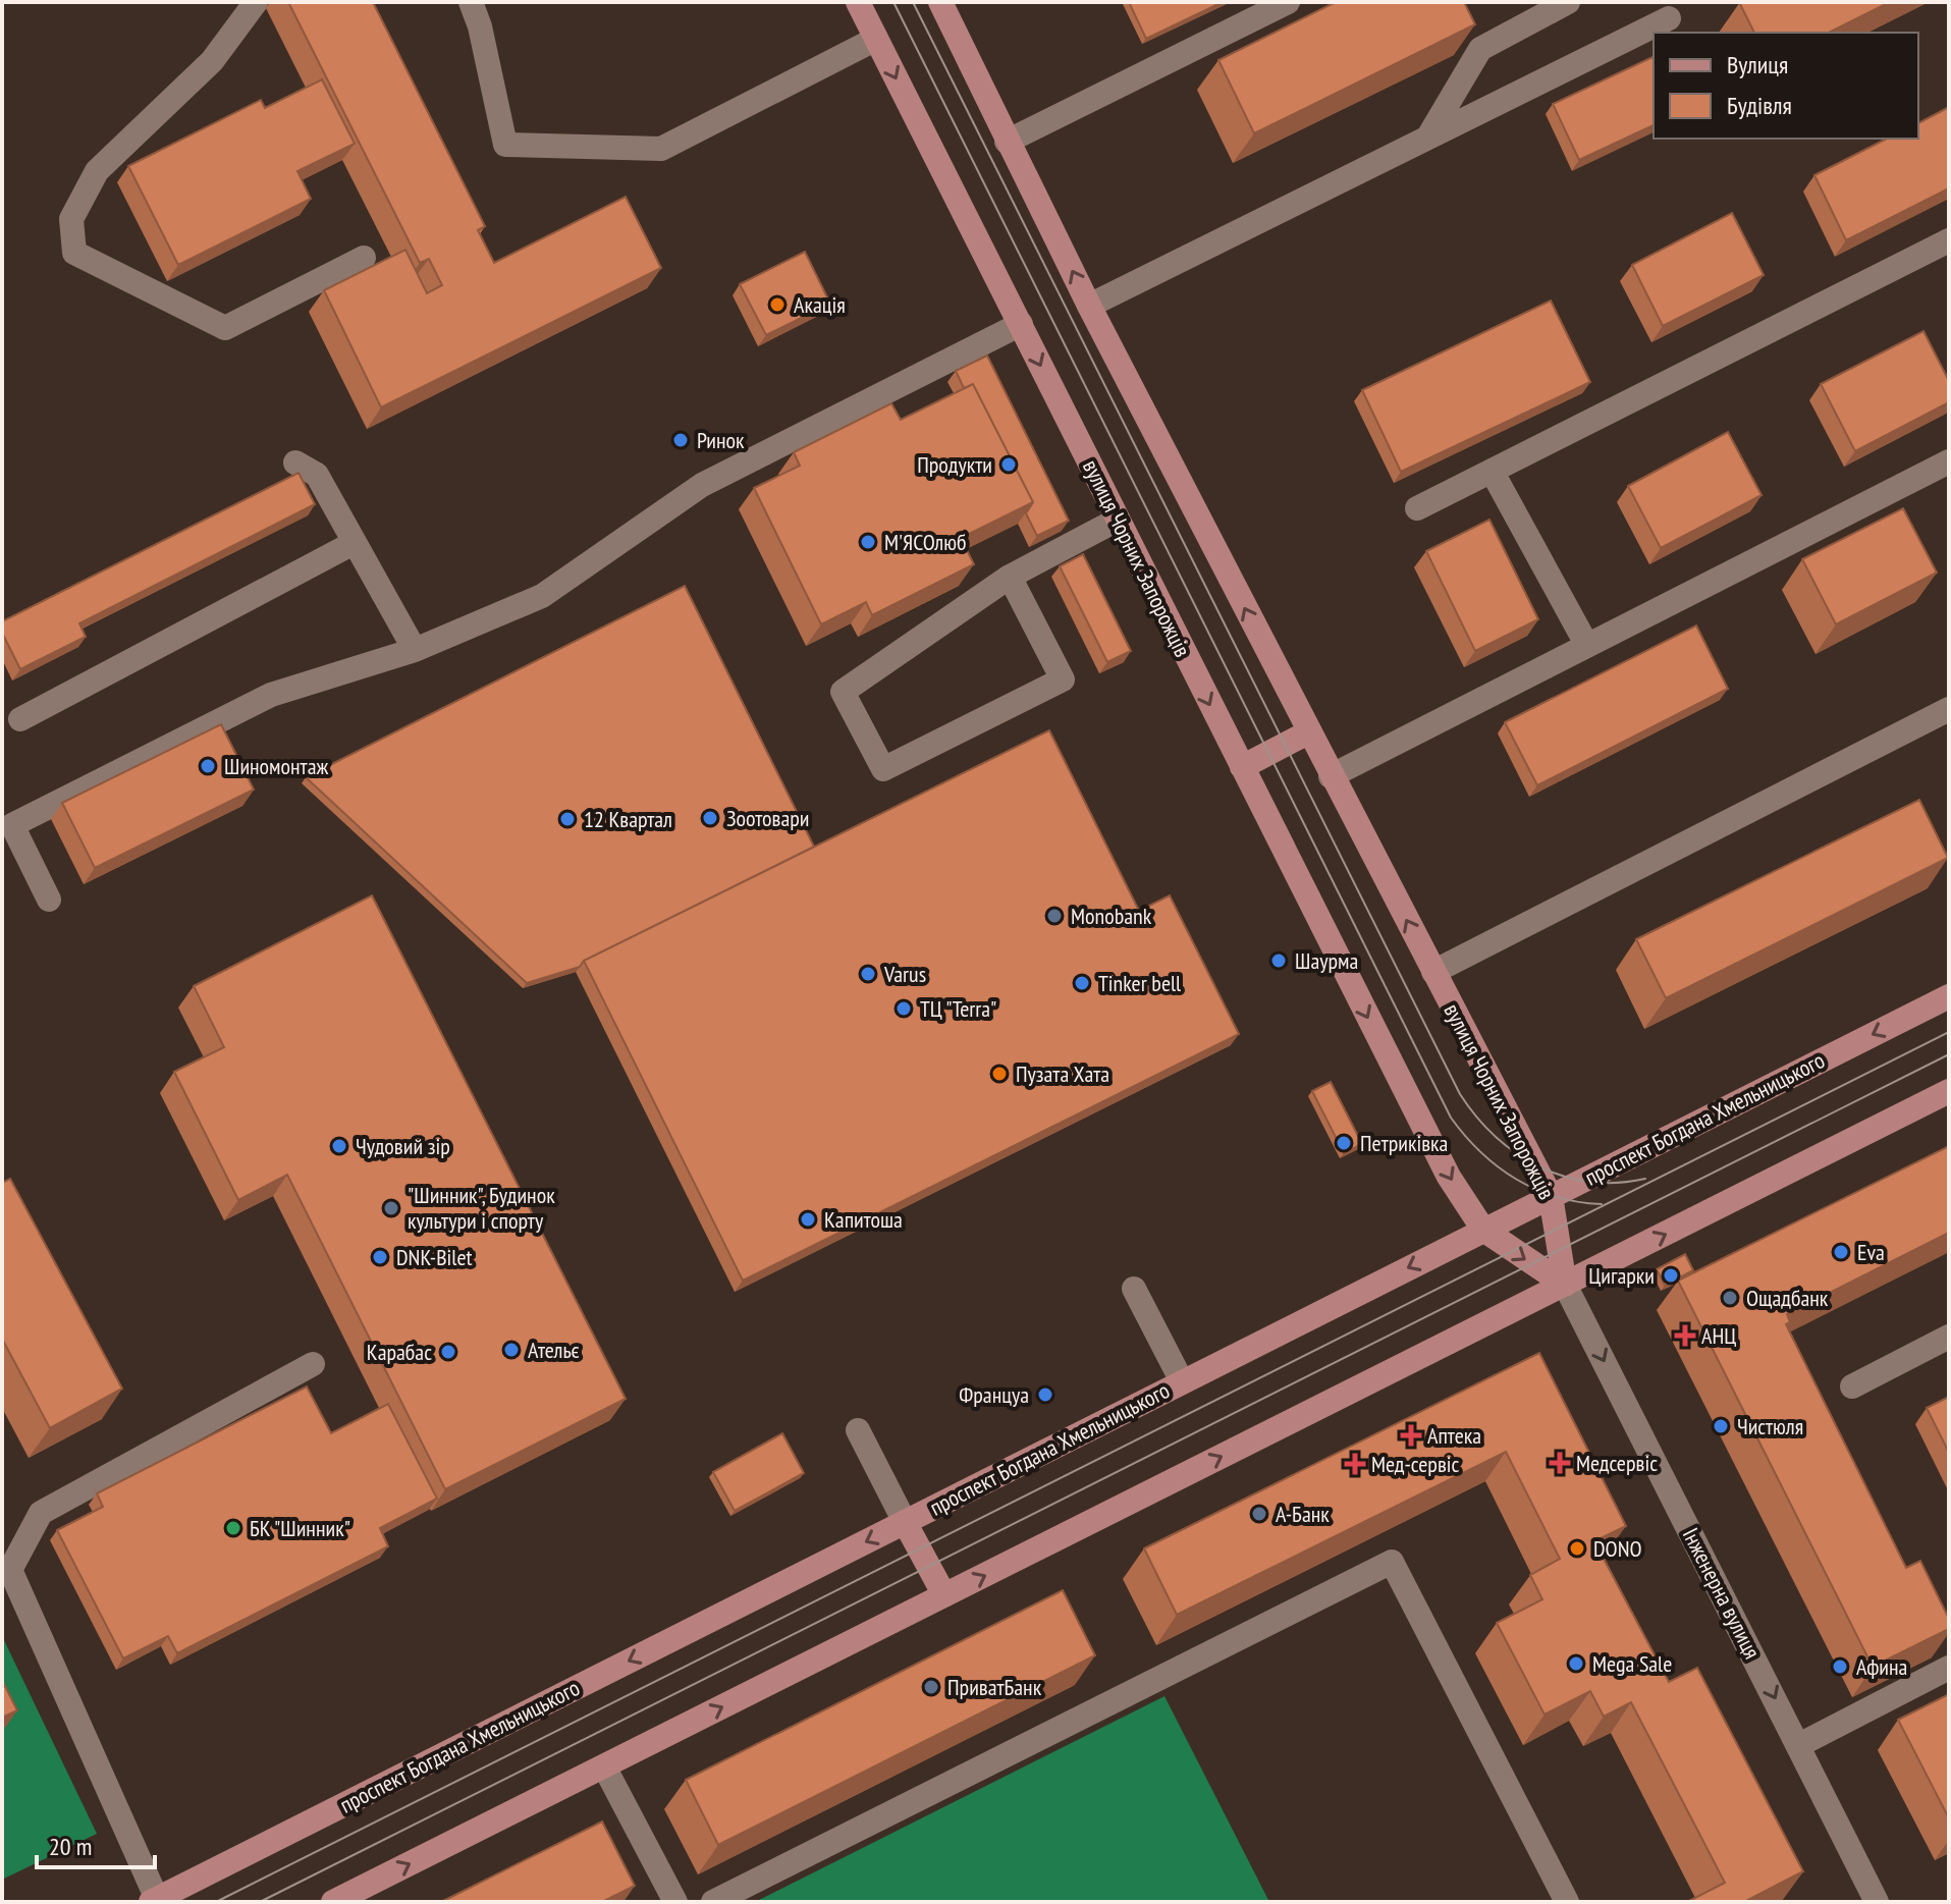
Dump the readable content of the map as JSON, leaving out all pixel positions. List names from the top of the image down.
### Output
{
  "streets": {
    "main road": ["вулиця Чорних Запорожців", "проспект Богдана Хмельницького"],
    "street": ["Інженерна вулиця"]
  },
  "crossings": [
    ["вулиця Чорних Запорожців", "проспект Богдана Хмельницького"],
    ["вулиця Чорних Запорожців", "Інженерна вулиця"]
  ],
  "one_way": ["Інженерна вулиця"],
  "places": {
    "other": [
      "Акація",
      "Ринок",
      "Продукти",
      "М'ЯСОлюб",
      "Шиномонтаж",
      "Зоотовари",
      "12 Квартал",
      "Monobank",
      "Шаурма",
      "Varus",
      "Tinker bell",
      "ТЦ \"Terra\"",
      "Пузата Хата",
      "Петриківка",
      "Чудовий зір",
      "\"Шинник\", Будинок культури і спорту",
      "Капитоша",
      "Eva",
      "DNK-Bilet",
      "Цигарки",
      "Ощадбанк",
      "Ательє",
      "Карабас",
      "Француа",
      "Чистюля",
      "А-Банк",
      "БК \"Шинник\"",
      "DONO",
      "Mega Sale",
      "Афина",
      "ПриватБанк"
    ],
    "health": [
      "АНЦ",
      "Аптека",
      "Медсервіс",
      "Мед-сервіс"
    ]
  },
  "legend": ["Вулиця", "Будівля"],
  "scale_bar": "20 m"
}
